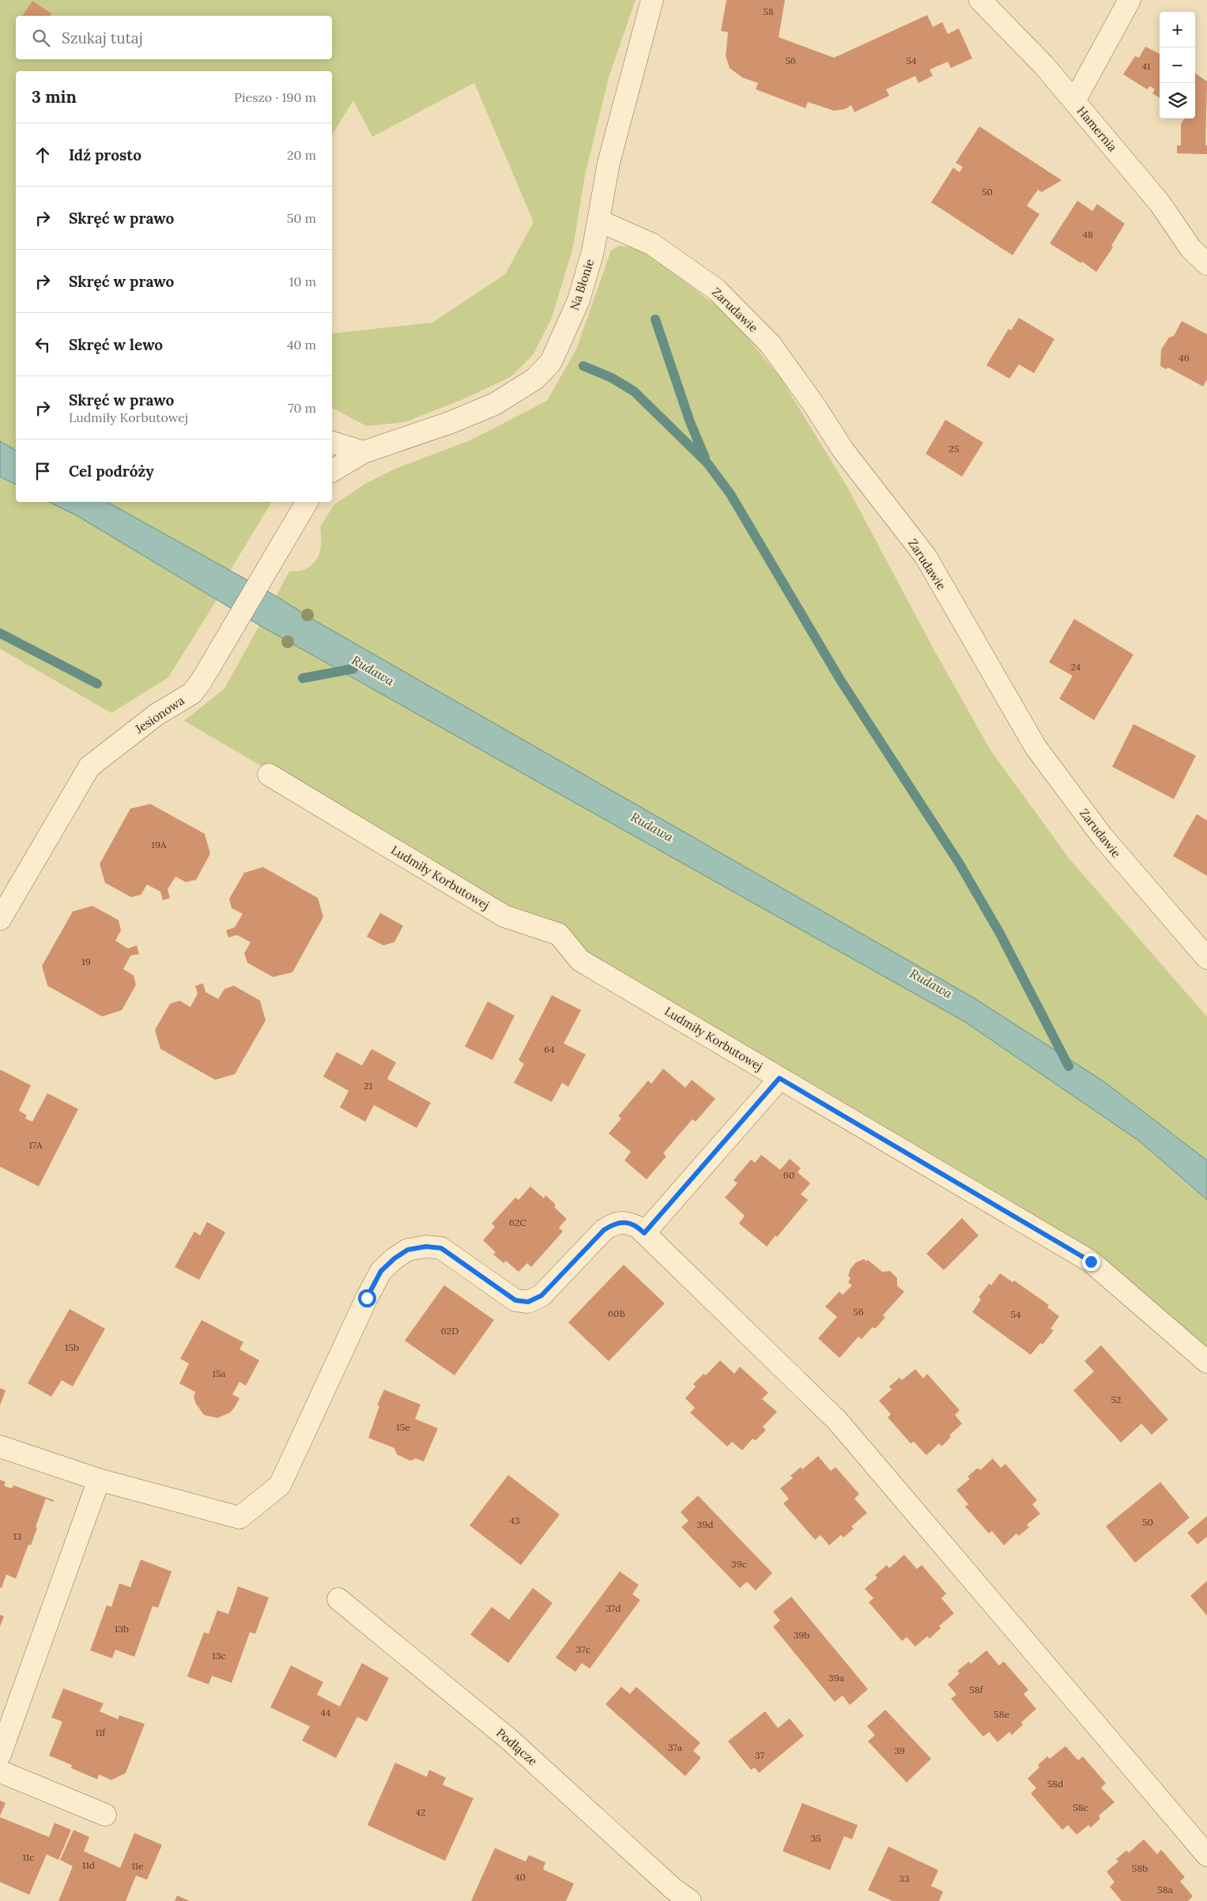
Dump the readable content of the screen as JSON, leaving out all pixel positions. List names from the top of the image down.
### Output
{
  "streets": {
    "street": [
      "Hamernia",
      "Na Błonie",
      "Zarudawie",
      "Jesionowa",
      "Ludmiły Korbutowej",
      "Podłącze"
    ]
  },
  "crossings": [
    ["Na Błonie", "Zarudawie"]
  ],
  "water": ["Rudawa"],
  "house_numbers": [
    "58",
    "56",
    "54",
    "41",
    "50",
    "48",
    "46",
    "25",
    "24",
    "19A",
    "19",
    "64",
    "21",
    "17A",
    "60",
    "62C",
    "56",
    "60B",
    "54",
    "62D",
    "15b",
    "15a",
    "52",
    "15e",
    "43",
    "50",
    "39d",
    "13",
    "39c",
    "37d",
    "13b",
    "39b",
    "37c",
    "13c",
    "39a",
    "58f",
    "44",
    "58e",
    "11f",
    "37a",
    "39",
    "37",
    "58d",
    "58c",
    "42",
    "35",
    "11c",
    "11d",
    "11e",
    "58b",
    "40",
    "33",
    "58a"
  ],
  "page": {
    "map_buttons": ["+", "−"],
    "search": "Szukaj tutaj",
    "heading": ["3 min", "Pieszo · 190 m"],
    "list": [
      ["Idź prosto", "20 m"],
      ["Skręć w prawo", "50 m"],
      ["Skręć w prawo", "10 m"],
      ["Skręć w lewo", "40 m"],
      ["Skręć w prawo", "Ludmiły Korbutowej", "70 m"],
      "Cel podróży"
    ]
  }
}
